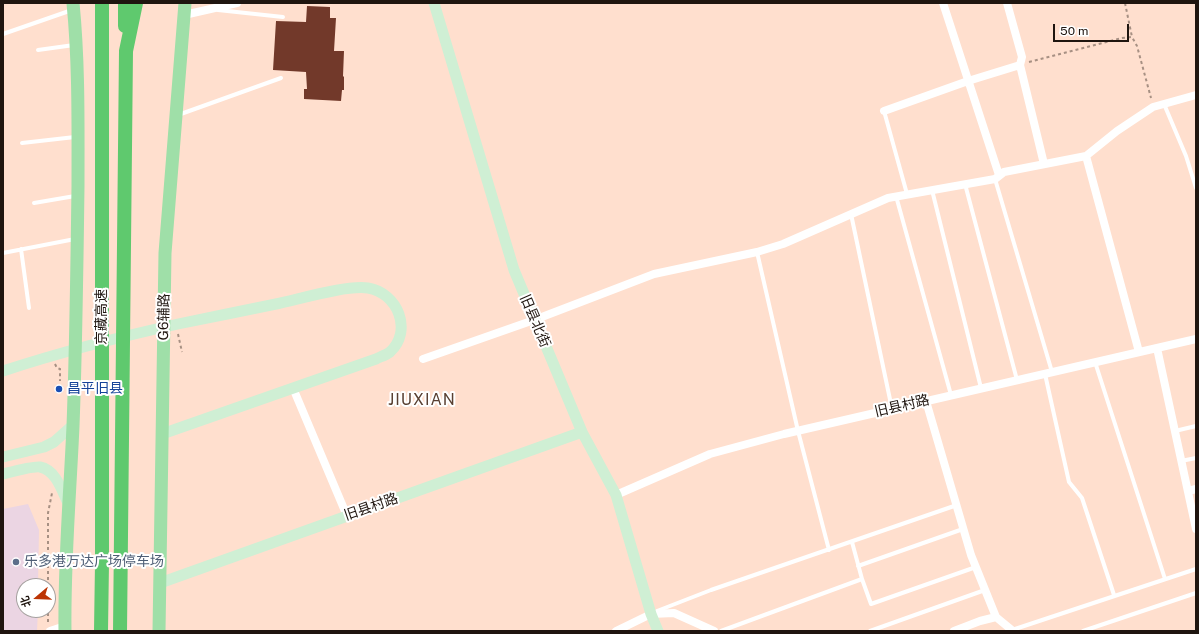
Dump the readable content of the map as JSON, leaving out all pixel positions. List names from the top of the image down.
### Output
{
  "streets": {
    "highway": ["京藏高速"],
    "main road": ["G6辅路"],
    "street": ["旧县北街", "旧县村路"]
  },
  "crossings": [
    ["G6辅路", "旧县村路"],
    ["旧县北街", "旧县村路"]
  ],
  "districts": ["JIUXIAN"],
  "places": ["昌平旧县", "乐多港万达广场停车场"],
  "scale_bar": "50 m",
  "north": "left"
}
